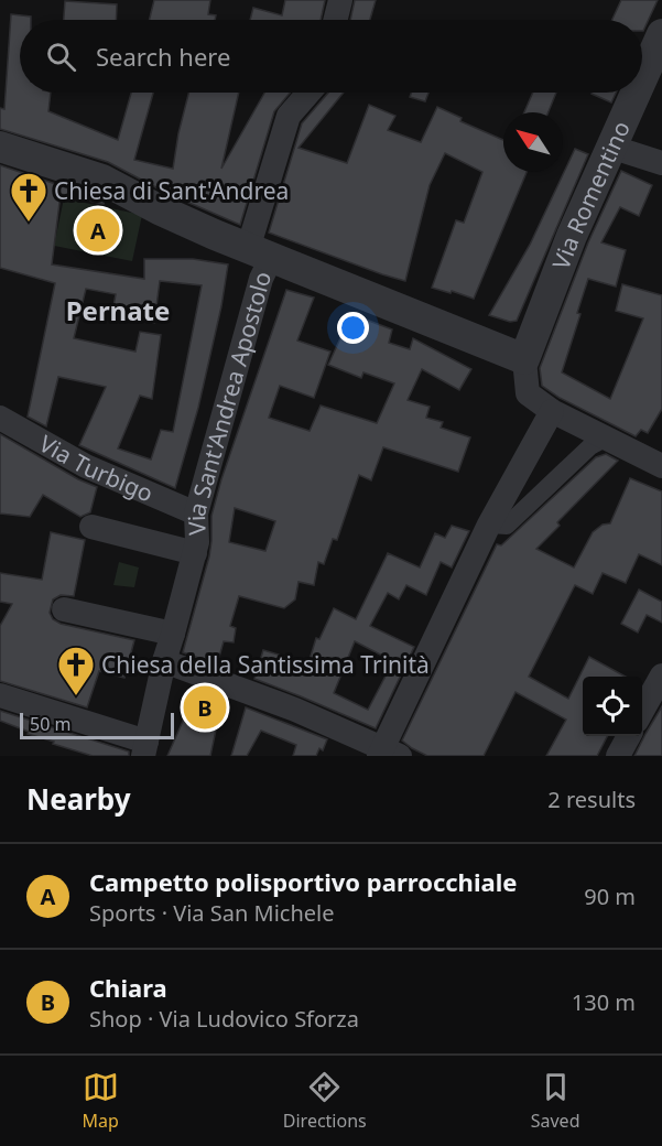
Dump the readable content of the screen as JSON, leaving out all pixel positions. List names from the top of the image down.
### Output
{
  "streets": {
    "street": ["Via Romentino", "Via Sant'Andrea Apostolo", "Via Turbigo"]
  },
  "crossings": [
    ["Via Romentino", "Via Sant'Andrea Apostolo"],
    ["Via Sant'Andrea Apostolo", "Via Turbigo"]
  ],
  "districts": ["Pernate"],
  "places": {
    "church": ["Chiesa di Sant'Andrea", "Chiesa della Santissima Trinità"]
  },
  "scale_bar": "50 m",
  "north": "top left",
  "page": {
    "search": "Search here",
    "pins": ["A", "B"],
    "scale": "50 m",
    "heading": ["Nearby", "2 results"],
    "list": [
      {
        "mark": "A",
        "name": "Campetto polisportivo parrocchiale",
        "note": "Sports · Via San Michele",
        "value": "90 m"
      },
      {
        "mark": "B",
        "name": "Chiara",
        "note": "Shop · Via Ludovico Sforza",
        "value": "130 m"
      }
    ],
    "nav": ["Map", "Directions", "Saved"]
  }
}
